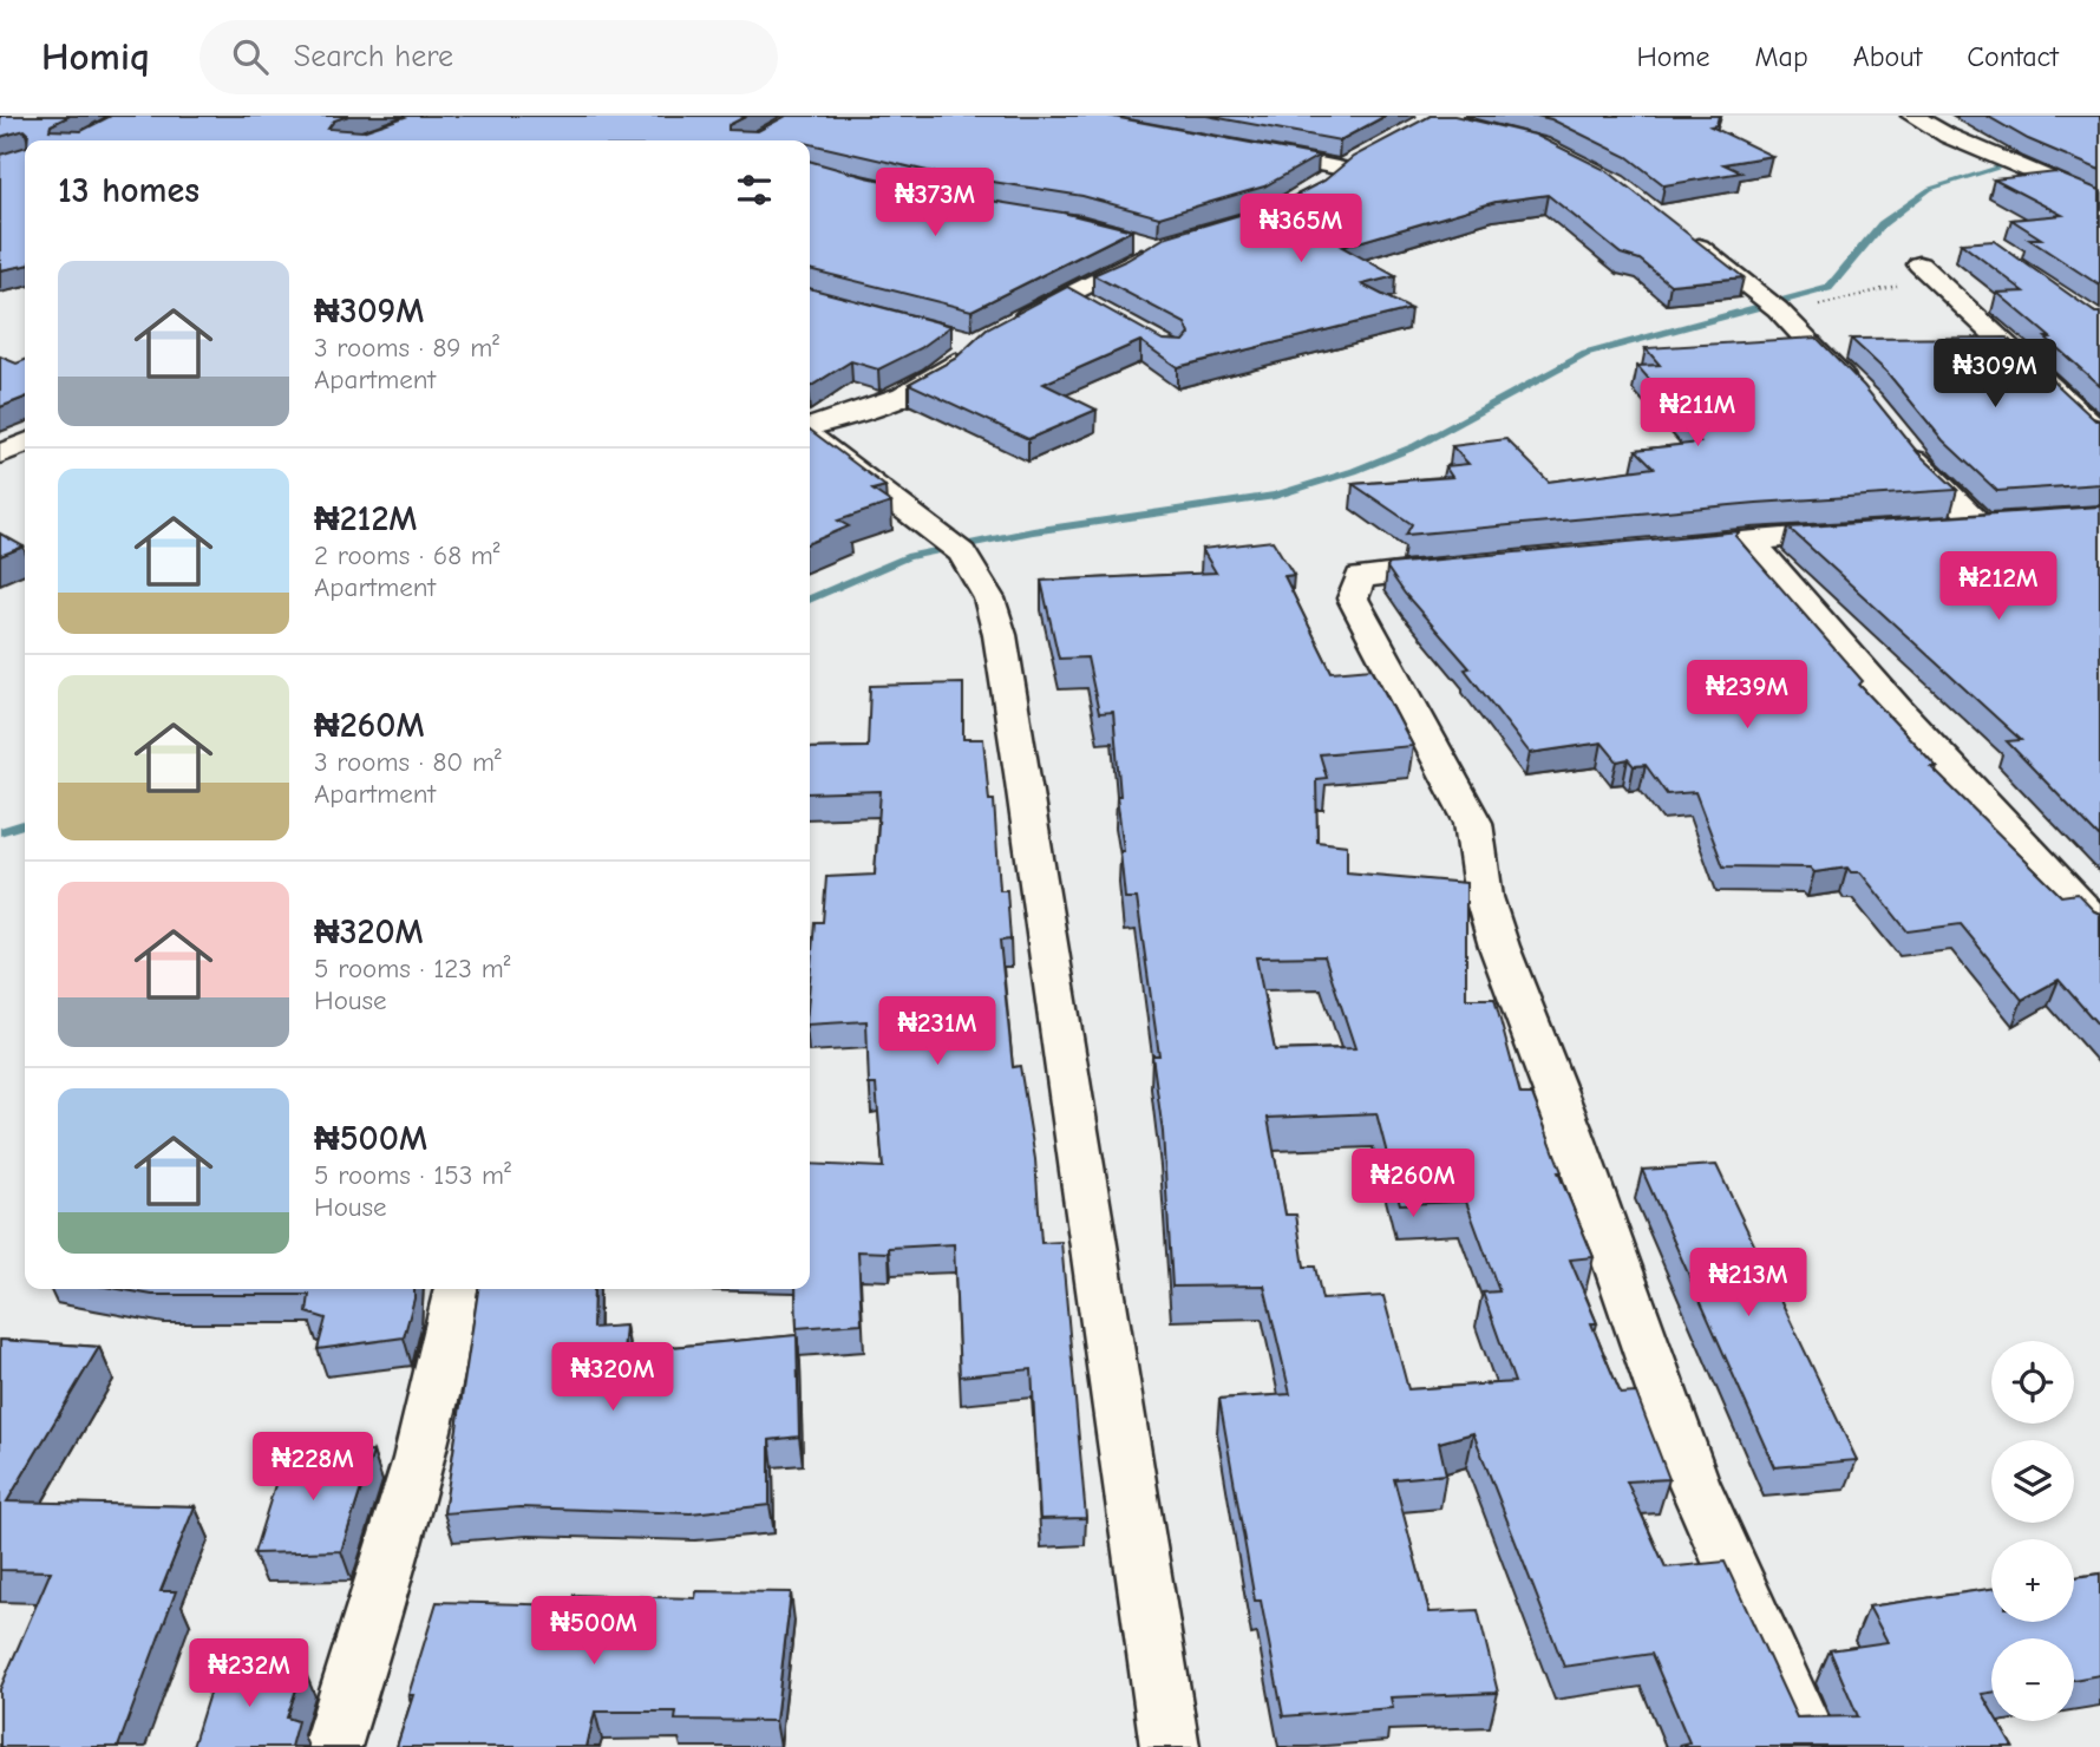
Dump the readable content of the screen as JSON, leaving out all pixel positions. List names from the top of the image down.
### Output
{
  "page": {
    "header": "Homiq",
    "search": "Search here",
    "nav": [
      "Home",
      "Map",
      "About",
      "Contact"
    ],
    "heading": "13 homes",
    "price": [
      "₦373M",
      "₦365M",
      "₦309M",
      "₦211M",
      "₦212M",
      "₦239M",
      "₦231M",
      "₦260M",
      "₦213M",
      "₦320M",
      "₦228M",
      "₦500M",
      "₦232M"
    ],
    "list": [
      {
        "name": "₦309M",
        "note": "3 rooms · 89 m² · Apartment"
      },
      {
        "name": "₦212M",
        "note": "2 rooms · 68 m² · Apartment"
      },
      {
        "name": "₦260M",
        "note": "3 rooms · 80 m² · Apartment"
      },
      {
        "name": "₦320M",
        "note": "5 rooms · 123 m² · House"
      },
      {
        "name": "₦500M",
        "note": "5 rooms · 153 m² · House"
      }
    ],
    "map_buttons": ["+", "−"]
  }
}
